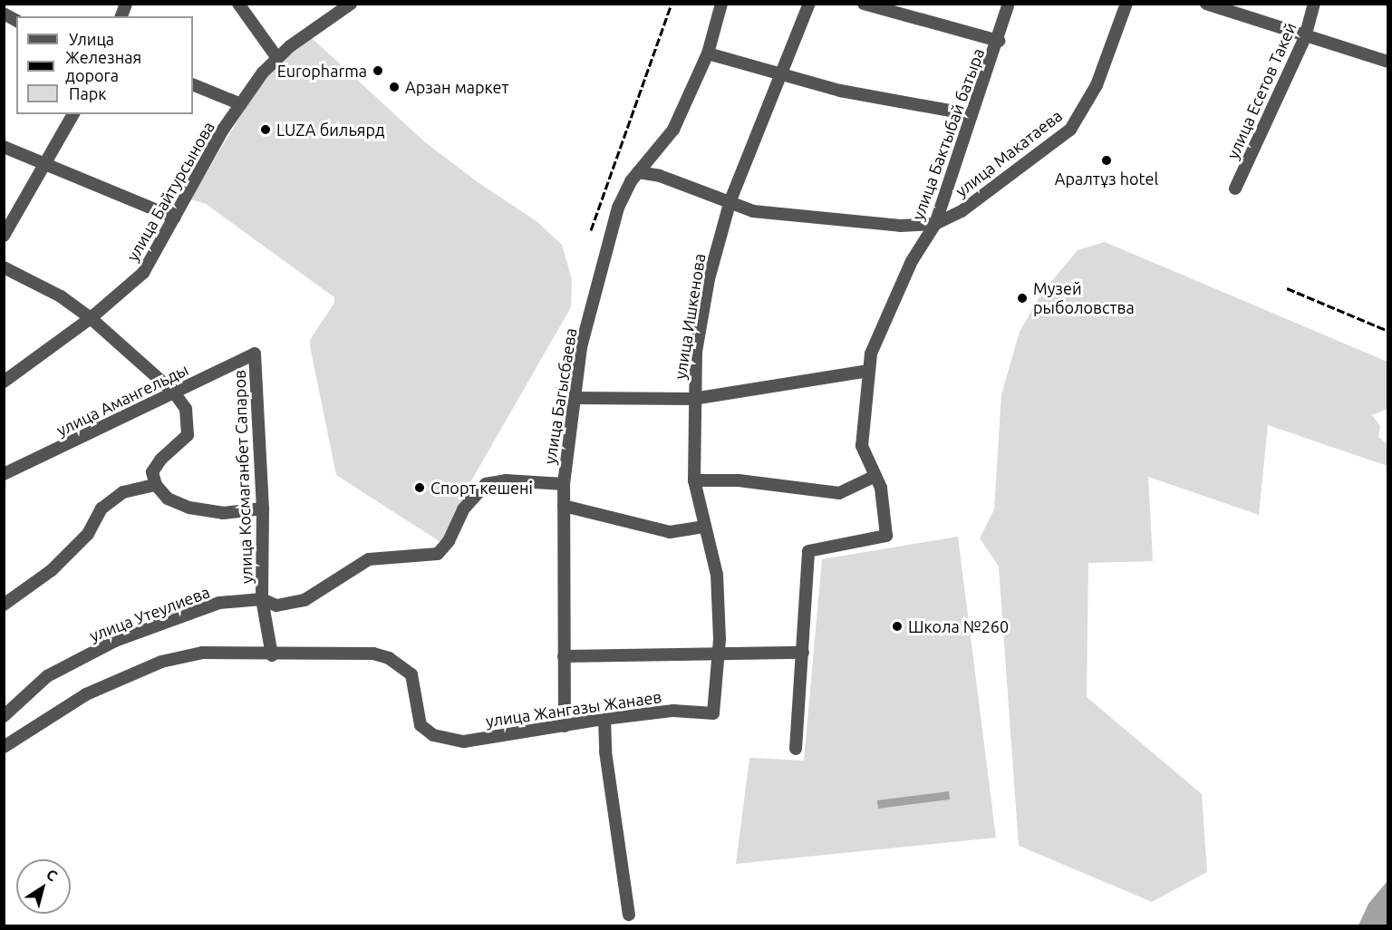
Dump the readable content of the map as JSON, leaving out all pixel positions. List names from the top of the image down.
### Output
{
  "streets": {
    "street": [
      "улица Есетов Такей",
      "улица Бактыбай батыра",
      "улица Макатаева",
      "улица Байтурсынова",
      "улица Ишкенова",
      "улица Багысбаева",
      "улица Амангельды",
      "улица Космаганбет Сапаров",
      "улица Утеулиева",
      "улица Жангазы Жанаев"
    ]
  },
  "crossings": [
    ["улица Бактыбай батыра", "улица Макатаева"],
    ["улица Ишкенова", "улица Жангазы Жанаев"],
    ["улица Багысбаева", "улица Утеулиева"],
    ["улица Багысбаева", "улица Жангазы Жанаев"],
    ["улица Амангельды", "улица Космаганбет Сапаров"],
    ["улица Космаганбет Сапаров", "улица Утеулиева"],
    ["улица Космаганбет Сапаров", "улица Жангазы Жанаев"]
  ],
  "places": [
    "Europharma",
    "Арзан маркет",
    "LUZA бильярд",
    "Аралтұз hotel",
    "Музей рыболовства",
    "Спорт кешені",
    "Школа №260"
  ],
  "legend": ["Улица", "Железная дорога", "Парк"],
  "north": "top right"
}
